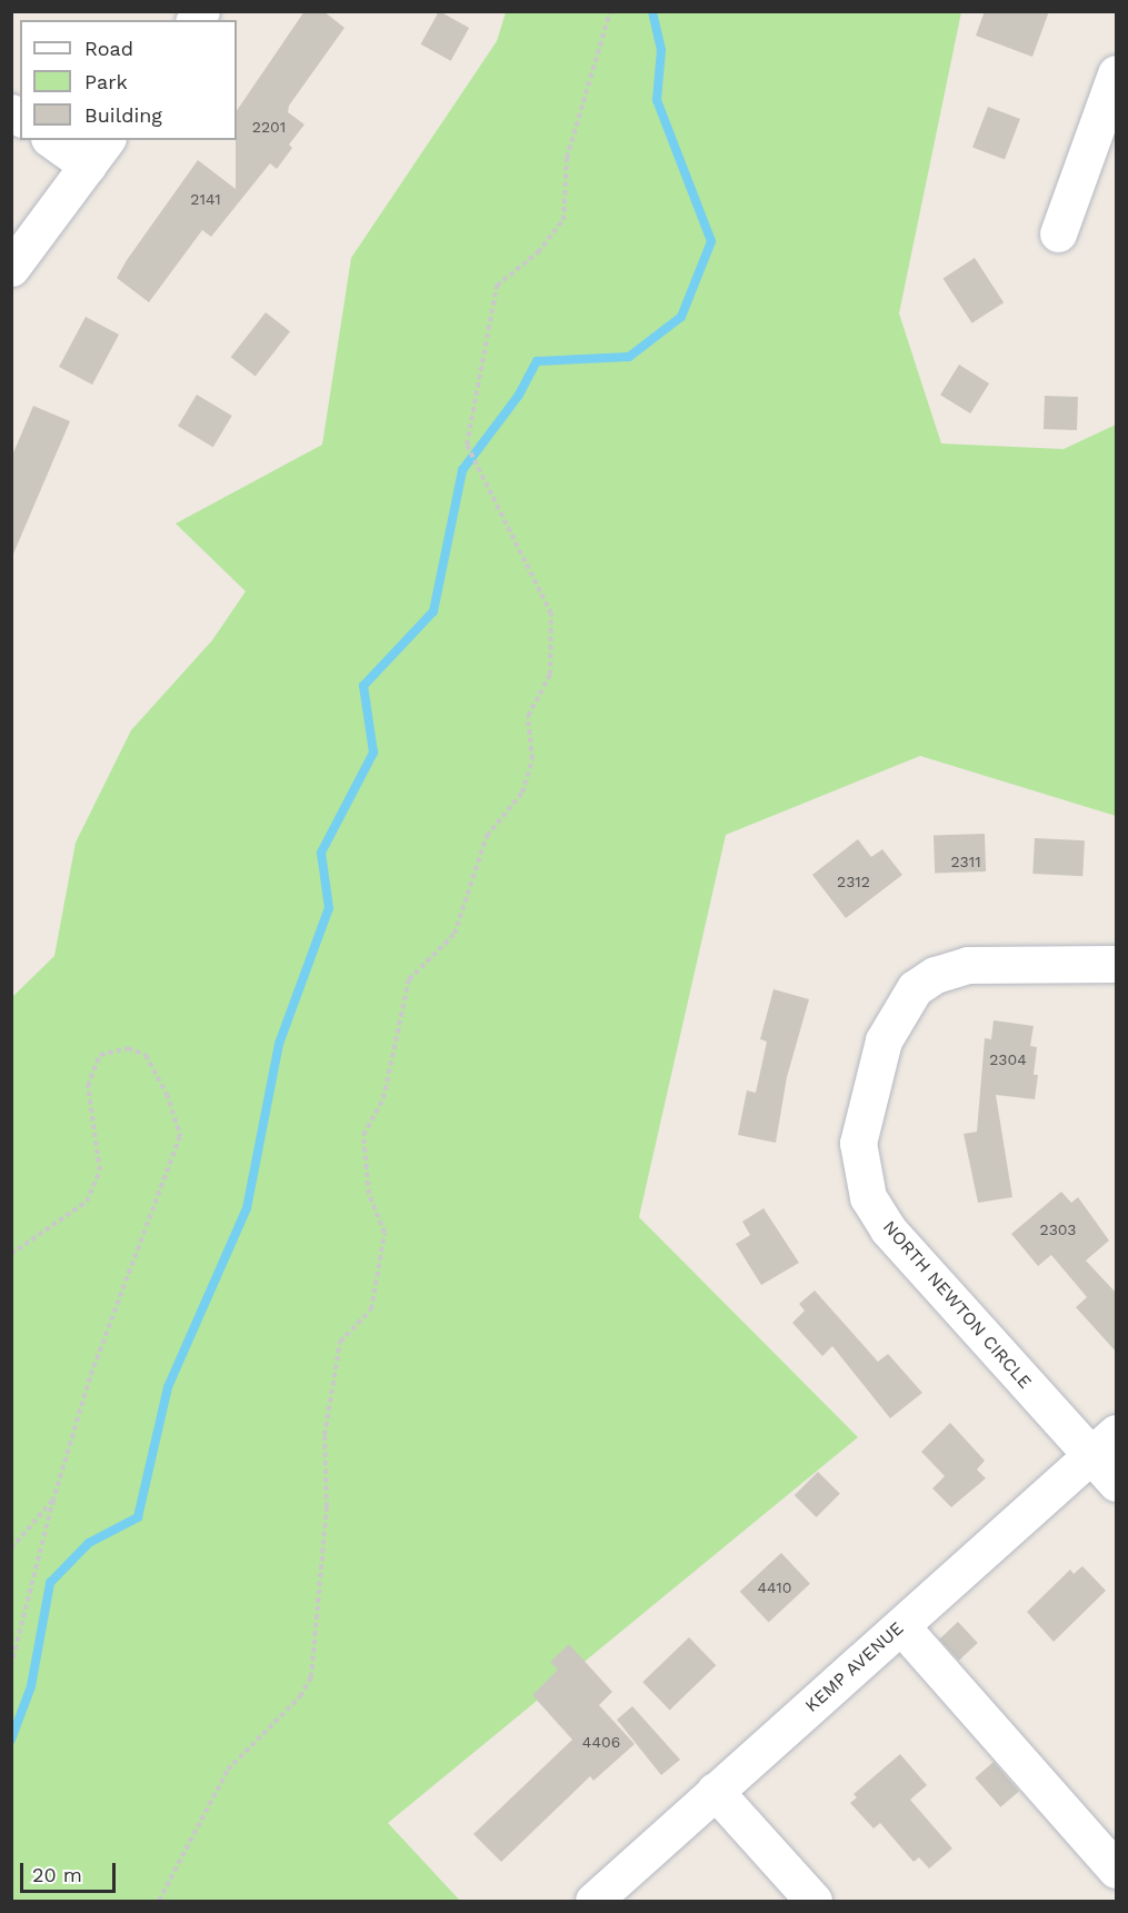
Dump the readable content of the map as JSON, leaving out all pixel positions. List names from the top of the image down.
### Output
{
  "streets": {
    "street": ["NORTH NEWTON CIRCLE", "KEMP AVENUE"]
  },
  "crossings": [
    ["NORTH NEWTON CIRCLE", "KEMP AVENUE"]
  ],
  "house_numbers": [
    "2201",
    "2141",
    "2311",
    "2312",
    "2304",
    "2303",
    "4410",
    "4406"
  ],
  "legend": ["Road", "Park", "Building"],
  "scale_bar": "20 m"
}
